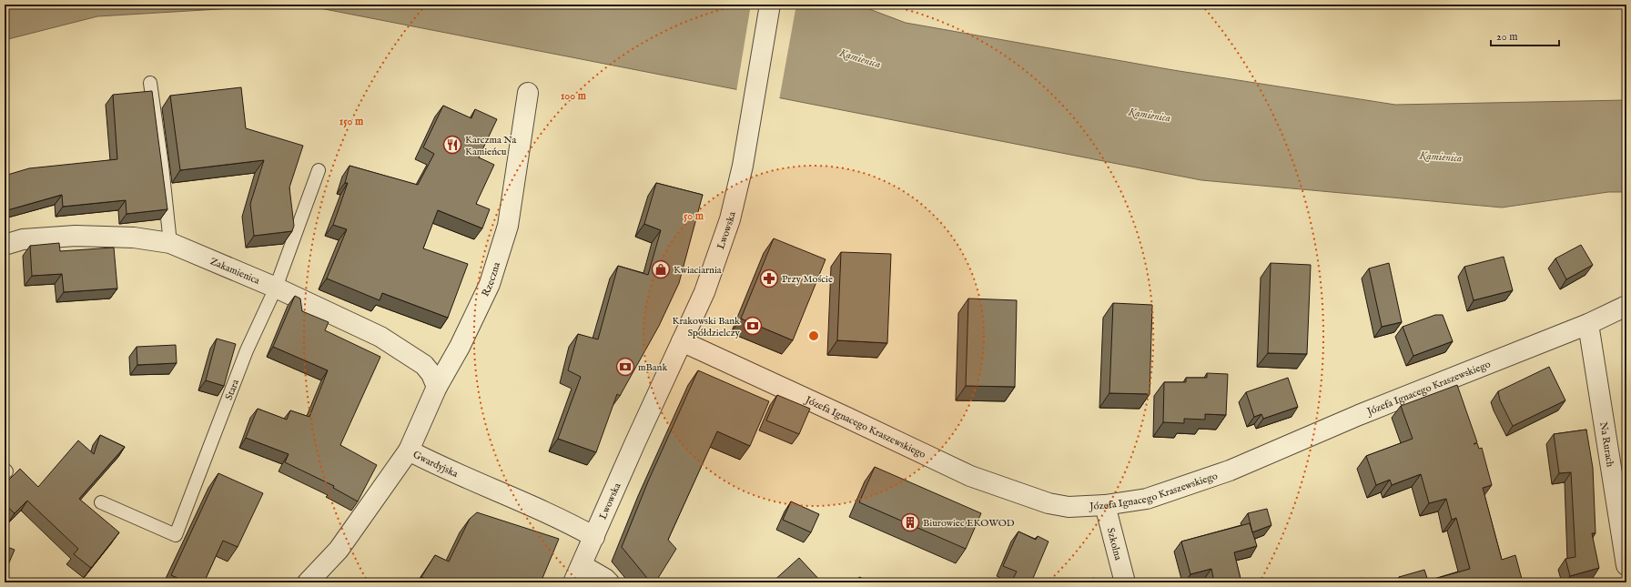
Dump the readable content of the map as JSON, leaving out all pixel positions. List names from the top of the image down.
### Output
{
  "streets": {
    "street": [
      "Lwowska",
      "Zakamienica",
      "Rzeczna",
      "Józefa Ignacego Kraszewskiego",
      "Na Rurach",
      "Gwardyjska",
      "Szkolna"
    ],
    "lane": ["Stara"]
  },
  "crossings": [
    ["Lwowska", "Józefa Ignacego Kraszewskiego"],
    ["Lwowska", "Gwardyjska"],
    ["Zakamienica", "Rzeczna"],
    ["Zakamienica", "Stara"],
    ["Rzeczna", "Gwardyjska"],
    ["Józefa Ignacego Kraszewskiego", "Na Rurach"],
    ["Józefa Ignacego Kraszewskiego", "Szkolna"]
  ],
  "water": ["Kamienica"],
  "places": {
    "restaurant": ["Karczma Na Kamieńcu"],
    "shop": ["Kwiaciarnia"],
    "pharmacy": ["Przy Moście"],
    "bank": ["Krakowski Bank Spółdzielczy", "mBank"],
    "building": ["Biurowiec EKOWOD"]
  },
  "scale_bar": "20 m",
  "rings": ["100 m", "150 m", "50 m"]
}
